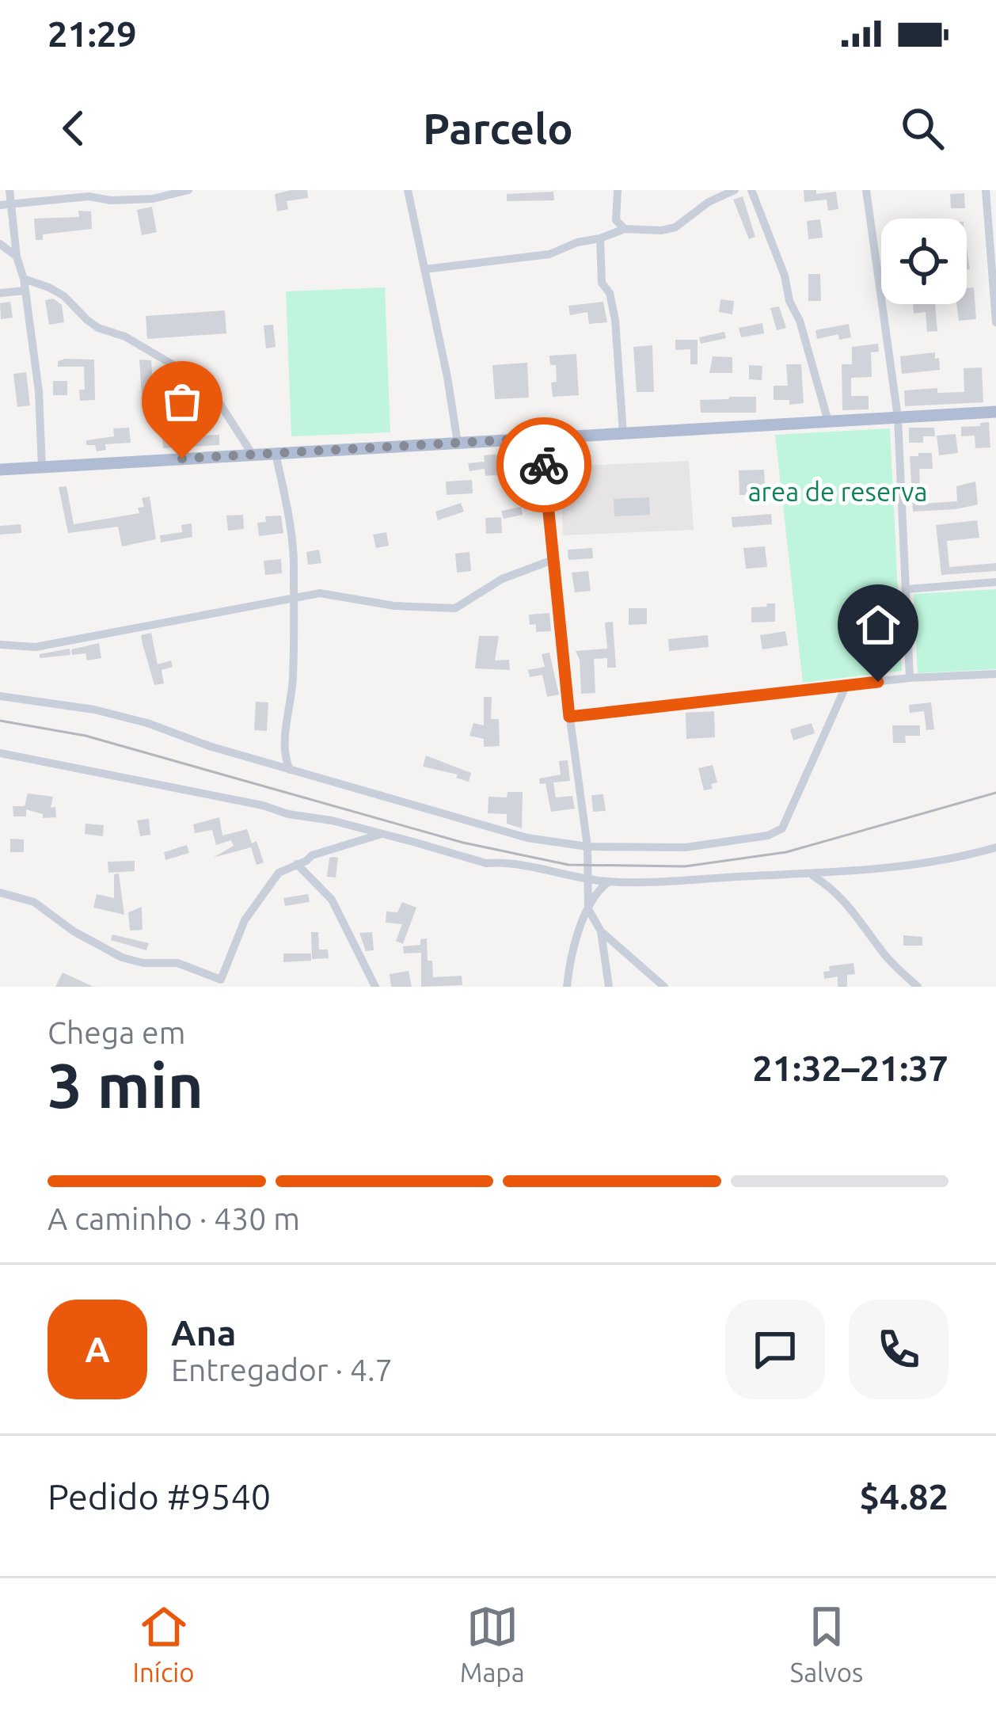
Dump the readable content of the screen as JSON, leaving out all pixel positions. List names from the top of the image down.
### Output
{
  "parks": ["area de reserva"],
  "page": {
    "status": "21:29",
    "header": "Parcelo",
    "heading": ["3 min", "Chega em", "21:32–21:37"],
    "panel": [
      "Ana",
      "Entregador · 4.7",
      "Pedido #9540",
      "$4.82"
    ],
    "bar": "A caminho · 430 m",
    "round": "A",
    "tabs": ["Início", "Mapa", "Salvos"]
  }
}
